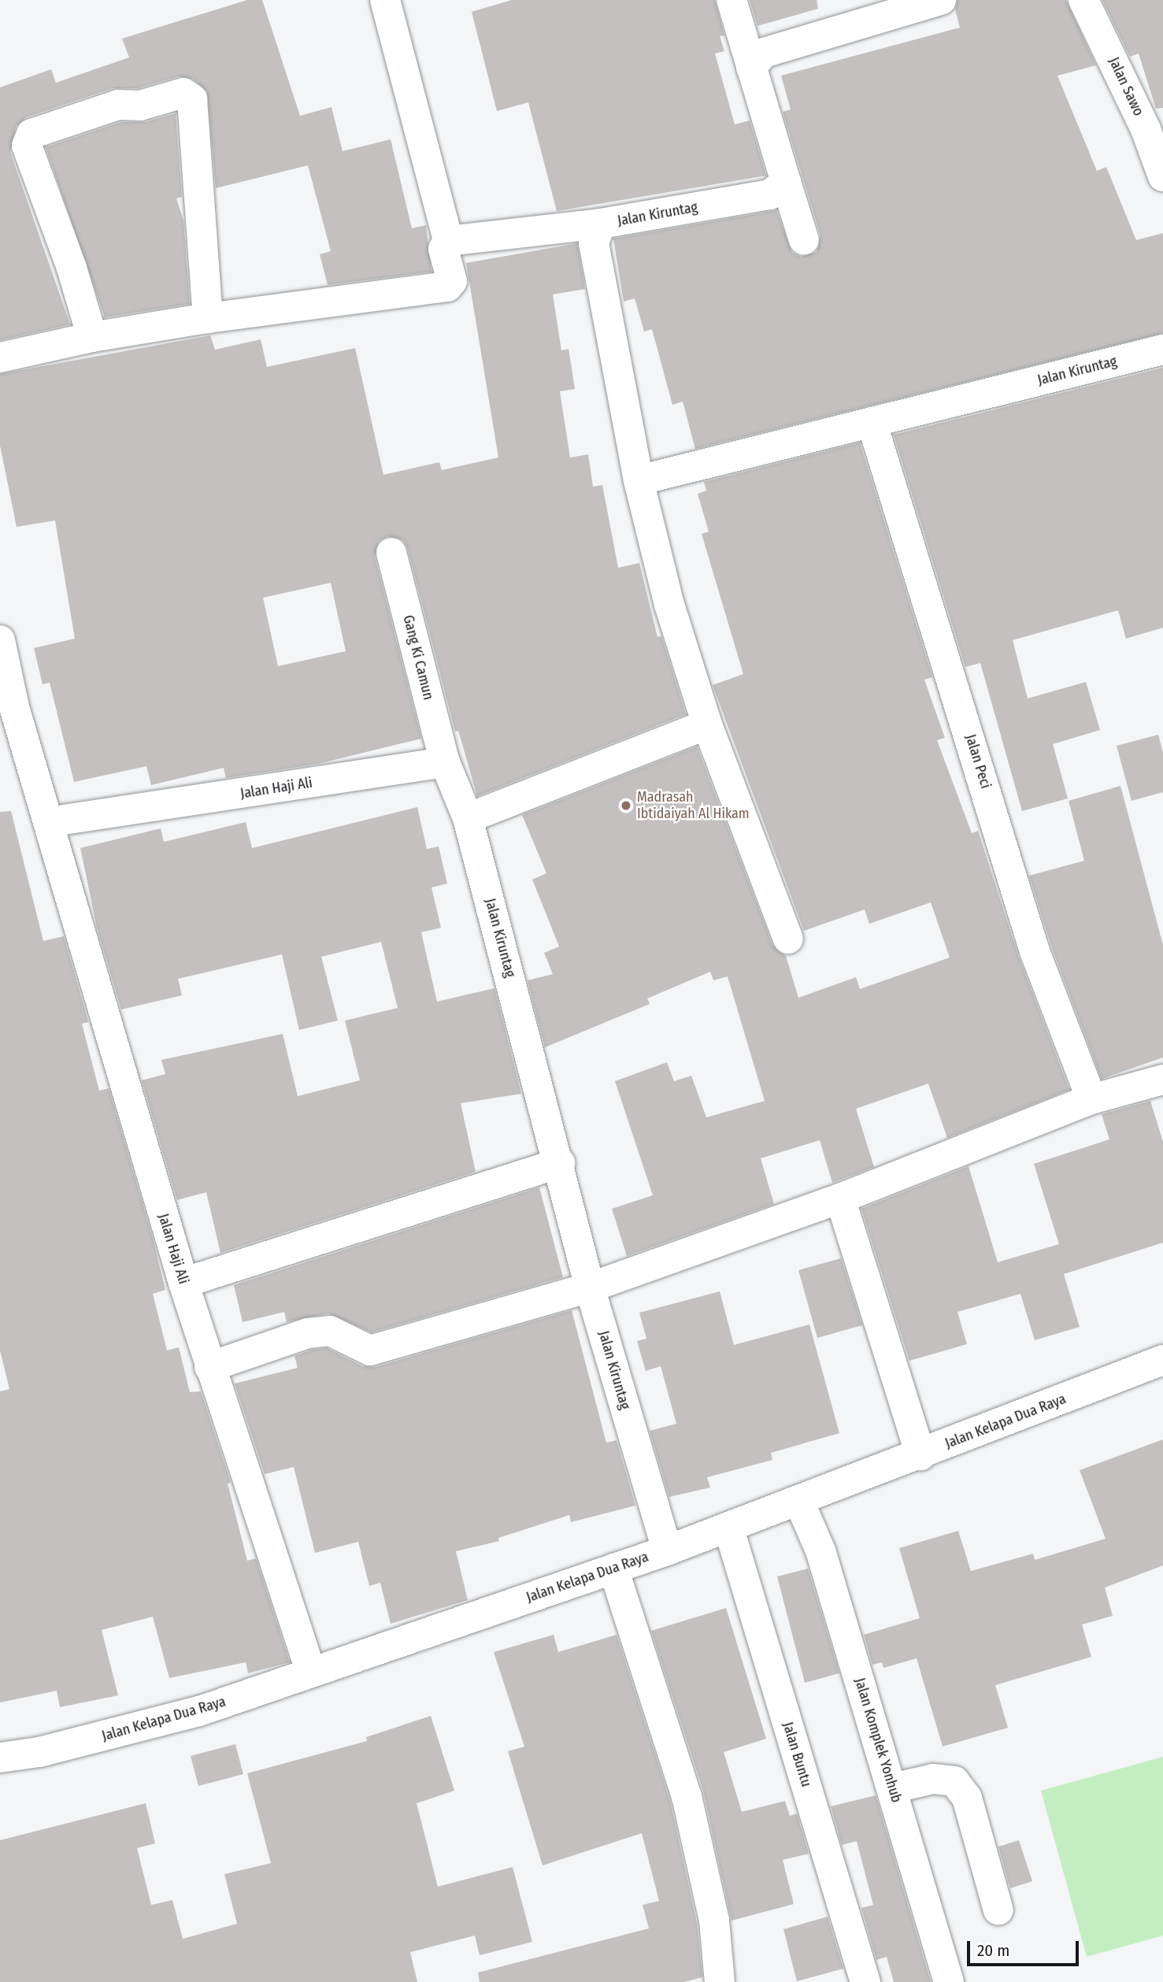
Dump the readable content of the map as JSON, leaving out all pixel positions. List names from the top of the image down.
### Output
{
  "streets": {
    "street": [
      "Jalan Sawo",
      "Jalan Kiruntag",
      "Gang Ki Camun",
      "Jalan Peci",
      "Jalan Haji Ali",
      "Jalan Kelapa Dua Raya",
      "Jalan Komplek Yonhub",
      "Jalan Buntu"
    ]
  },
  "crossings": [
    ["Jalan Kiruntag", "Jalan Peci"],
    ["Jalan Kiruntag", "Jalan Kelapa Dua Raya"],
    ["Gang Ki Camun", "Jalan Haji Ali"],
    ["Jalan Haji Ali", "Jalan Kelapa Dua Raya"],
    ["Jalan Kelapa Dua Raya", "Jalan Komplek Yonhub"],
    ["Jalan Kelapa Dua Raya", "Jalan Buntu"]
  ],
  "places": ["Madrasah Ibtidaiyah Al Hikam"],
  "scale_bar": "20 m"
}
